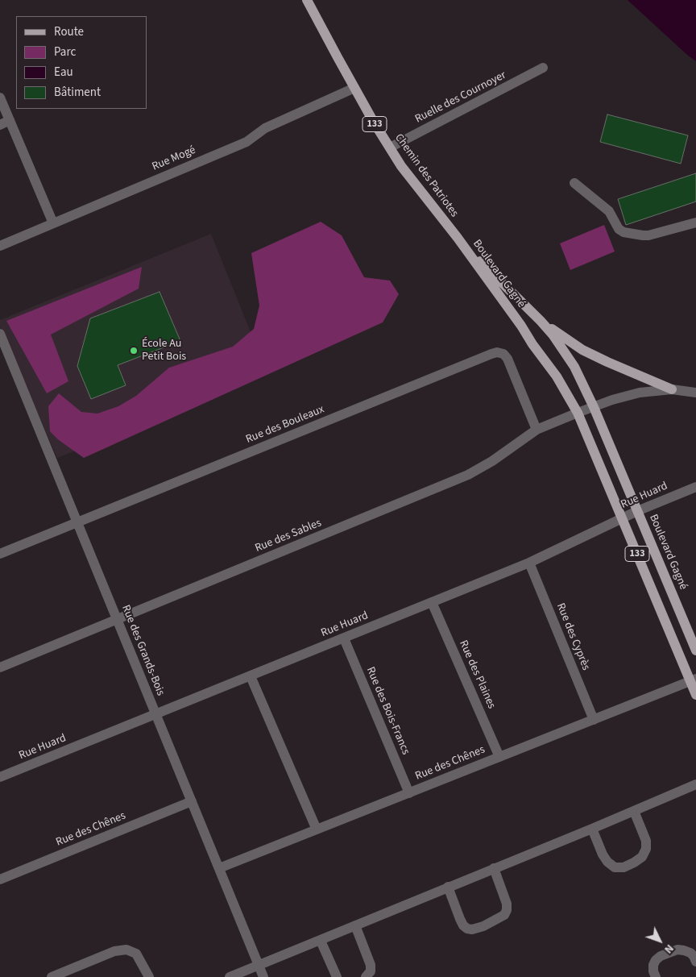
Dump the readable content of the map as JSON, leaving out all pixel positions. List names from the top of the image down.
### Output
{
  "streets": {
    "main road": ["133", "Chemin des Patriotes", "Boulevard Gagné"],
    "street": [
      "Ruelle des Cournoyer",
      "Rue Mogé",
      "Rue des Bouleaux",
      "Rue Huard",
      "Rue des Sables",
      "Rue des Cyprès",
      "Rue des Grands-Bois",
      "Rue des Plaines",
      "Rue des Bois-Francs",
      "Rue des Chênes"
    ]
  },
  "crossings": [
    ["Ruelle des Cournoyer", "Chemin des Patriotes"],
    ["Rue Mogé", "Chemin des Patriotes"],
    ["Chemin des Patriotes", "Boulevard Gagné"],
    ["Boulevard Gagné", "Rue Huard"],
    ["Boulevard Gagné", "Rue des Sables"],
    ["Boulevard Gagné", "Rue des Chênes"],
    ["Rue des Bouleaux", "Rue des Sables"],
    ["Rue des Bouleaux", "Rue des Grands-Bois"],
    ["Rue Huard", "Rue des Cyprès"],
    ["Rue Huard", "Rue des Grands-Bois"],
    ["Rue Huard", "Rue des Plaines"],
    ["Rue Huard", "Rue des Bois-Francs"],
    ["Rue des Sables", "Rue des Grands-Bois"],
    ["Rue des Cyprès", "Rue des Chênes"],
    ["Rue des Grands-Bois", "Rue des Chênes"],
    ["Rue des Plaines", "Rue des Chênes"],
    ["Rue des Bois-Francs", "Rue des Chênes"]
  ],
  "places": ["École Au Petit Bois"],
  "legend": [
    "Route",
    "Parc",
    "Eau",
    "Bâtiment"
  ],
  "north": "bottom right"
}
